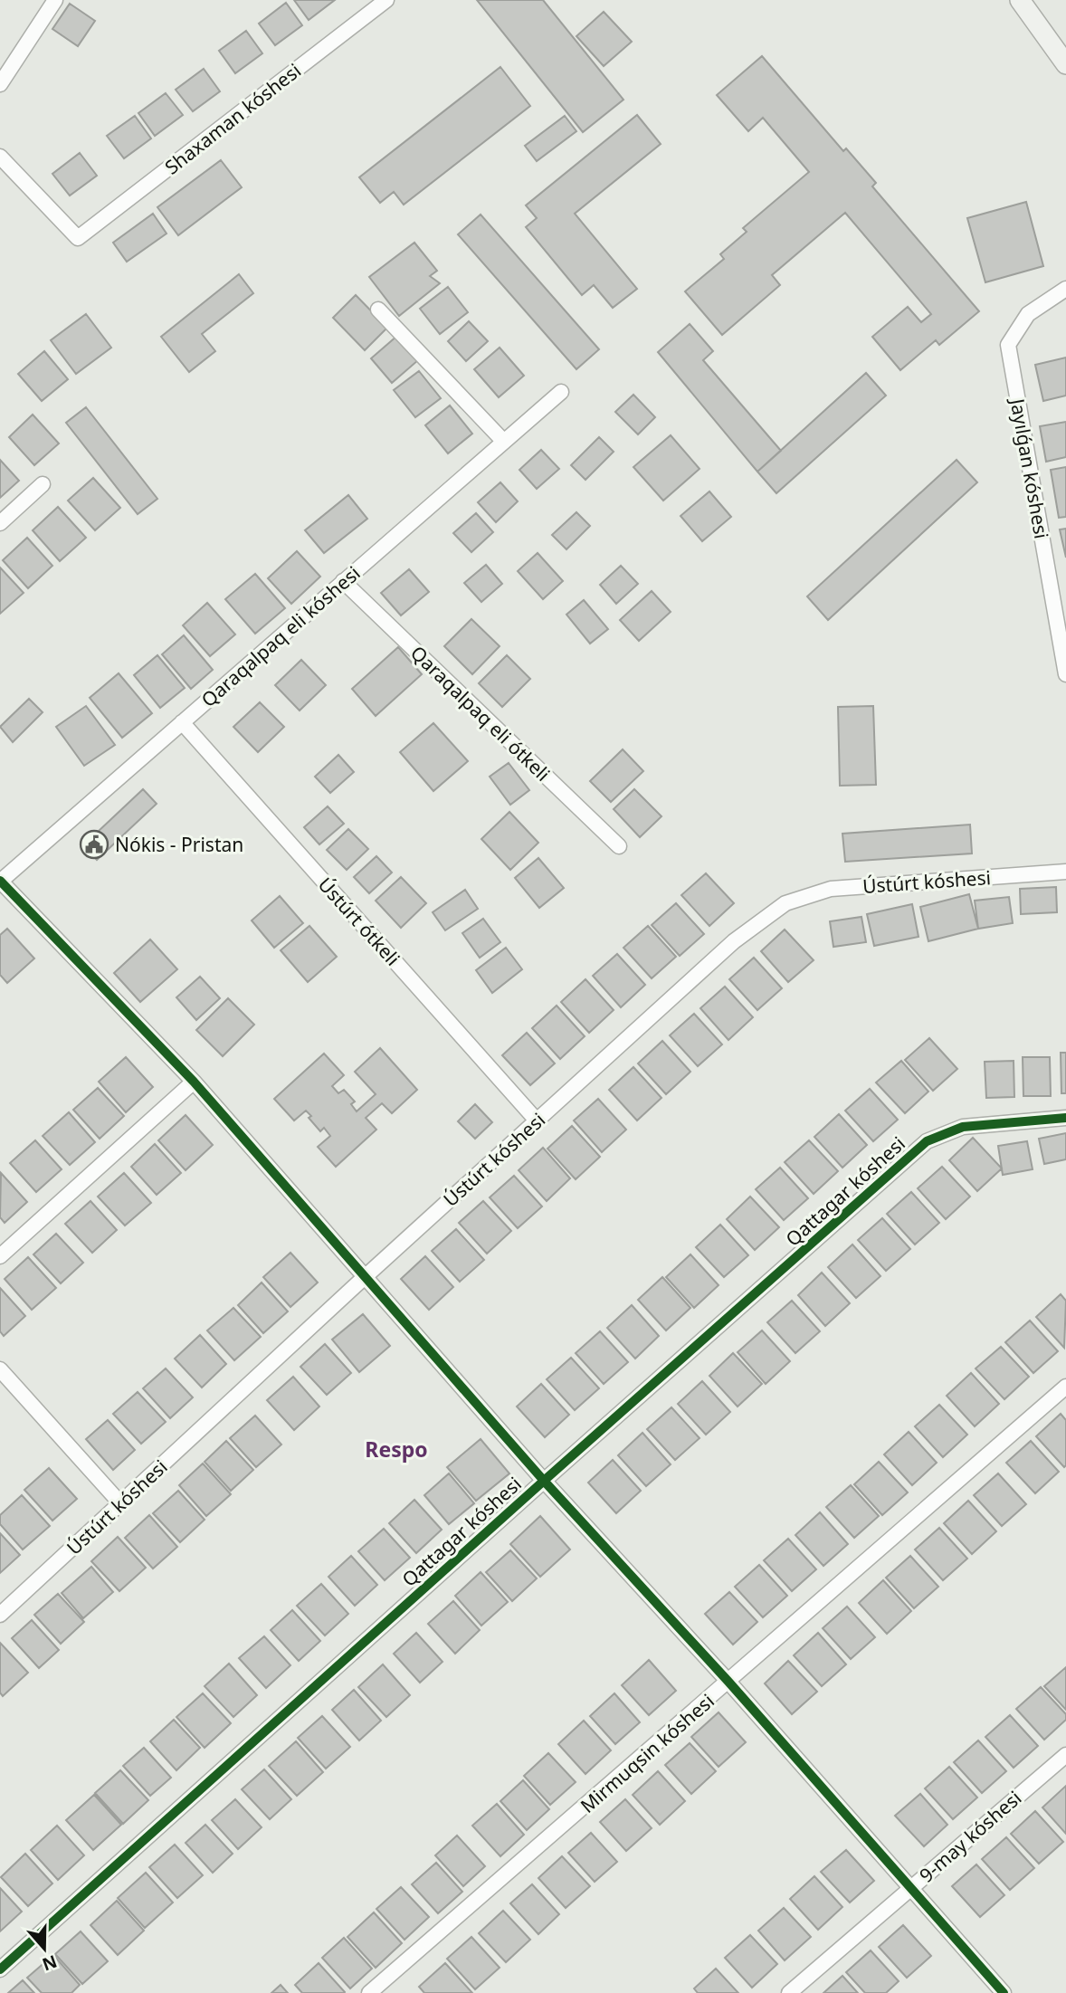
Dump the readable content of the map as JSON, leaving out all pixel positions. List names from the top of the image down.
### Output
{
  "streets": {
    "street": [
      "Shaxaman kóshesi",
      "Jayılǵan kóshesi",
      "Qaraqalpaq eli kóshesi",
      "Qaraqalpaq eli ótkeli",
      "Ústúrt kóshesi",
      "Ústúrt ótkeli",
      "Qattagar kóshesi",
      "Mirmuqsin kóshesi",
      "9-may kóshesi"
    ]
  },
  "crossings": [
    ["Qaraqalpaq eli kóshesi", "Qaraqalpaq eli ótkeli"],
    ["Qaraqalpaq eli kóshesi", "Ústúrt ótkeli"],
    ["Ústúrt kóshesi", "Ústúrt ótkeli"]
  ],
  "districts": ["Respo"],
  "places": {
    "public building": ["Nókis - Pristan"]
  },
  "north": "bottom"
}
